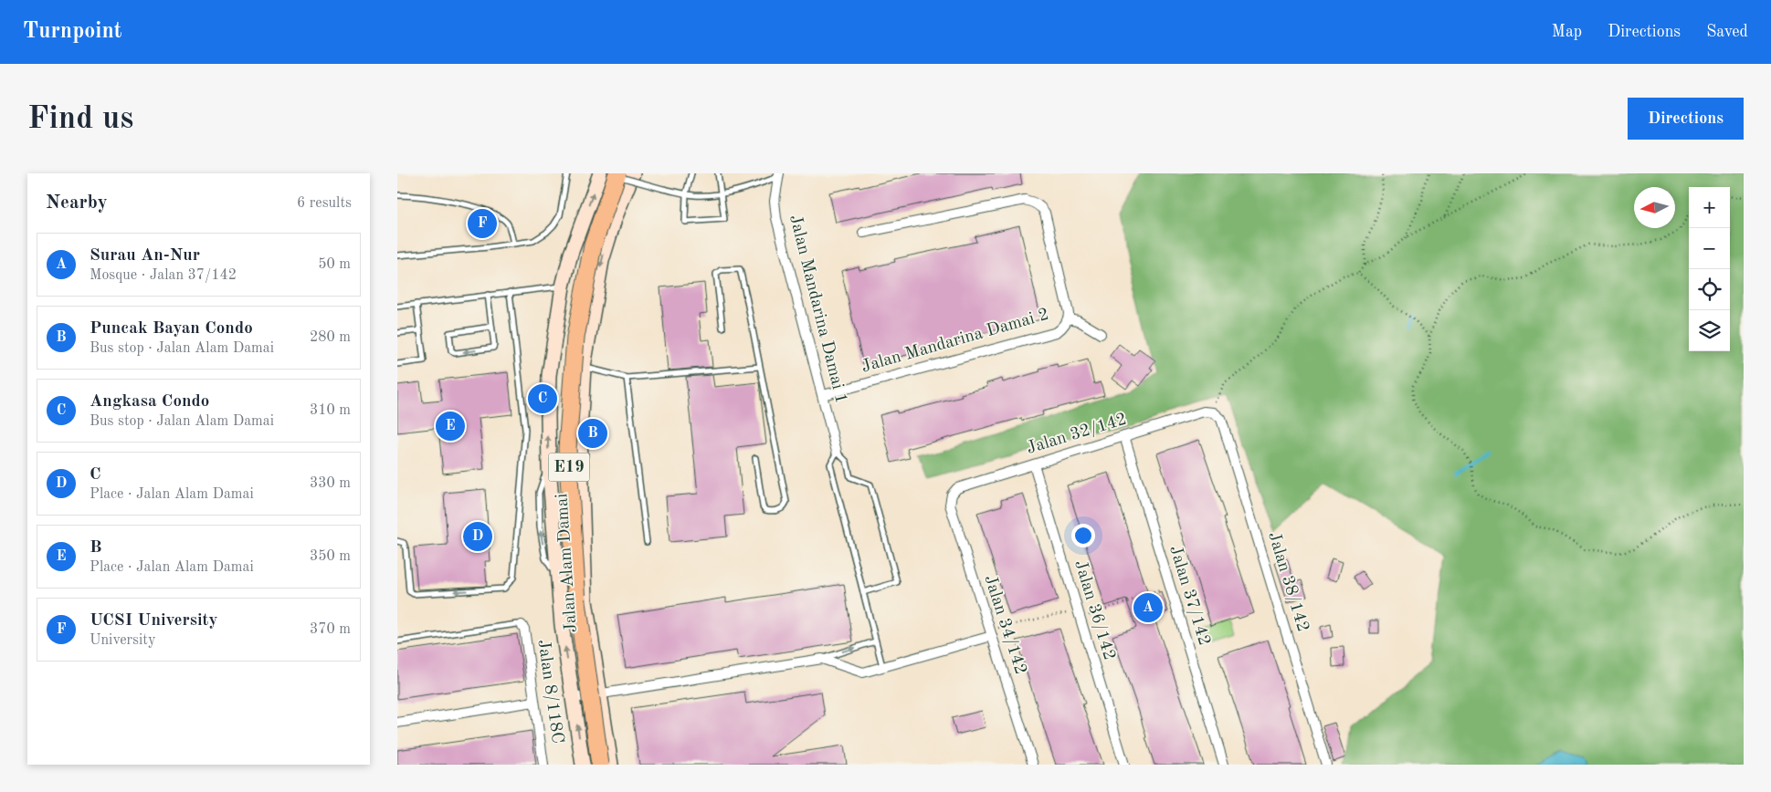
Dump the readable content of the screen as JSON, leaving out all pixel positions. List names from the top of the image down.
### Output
{
  "streets": {
    "highway": ["E19"],
    "main road": ["Jalan Alam Damai"],
    "street": [
      "Jalan Mandarina Damai 1",
      "Jalan Mandarina Damai 2",
      "Jalan 32/142",
      "Jalan 38/142",
      "Jalan 37/142",
      "Jalan 36/142",
      "Jalan 34/142",
      "Jalan 8/118C"
    ]
  },
  "crossings": [
    ["Jalan Mandarina Damai 1", "Jalan Mandarina Damai 2"],
    ["Jalan 32/142", "Jalan 38/142"],
    ["Jalan 32/142", "Jalan 37/142"],
    ["Jalan 32/142", "Jalan 36/142"],
    ["Jalan 32/142", "Jalan 34/142"]
  ],
  "north": "left",
  "page": {
    "header": "Turnpoint",
    "nav": ["Map", "Directions", "Saved"],
    "buttons": "Directions",
    "title": "Find us",
    "heading": ["Nearby", "6 results"],
    "map_buttons": ["+", "−"],
    "pins": [
      "F",
      "C",
      "E",
      "B",
      "D",
      "A"
    ],
    "list": [
      {
        "mark": "A",
        "name": "Surau An-Nur",
        "note": "Mosque · Jalan 37/142",
        "value": "50 m"
      },
      {
        "mark": "B",
        "name": "Puncak Bayan Condo",
        "note": "Bus stop · Jalan Alam Damai",
        "value": "280 m"
      },
      {
        "mark": "C",
        "name": "Angkasa Condo",
        "note": "Bus stop · Jalan Alam Damai",
        "value": "310 m"
      },
      {
        "mark": "D",
        "name": "C",
        "note": "Place · Jalan Alam Damai",
        "value": "330 m"
      },
      {
        "mark": "E",
        "name": "B",
        "note": "Place · Jalan Alam Damai",
        "value": "350 m"
      },
      {
        "mark": "F",
        "name": "UCSI University",
        "note": "University",
        "value": "370 m"
      }
    ]
  }
}
